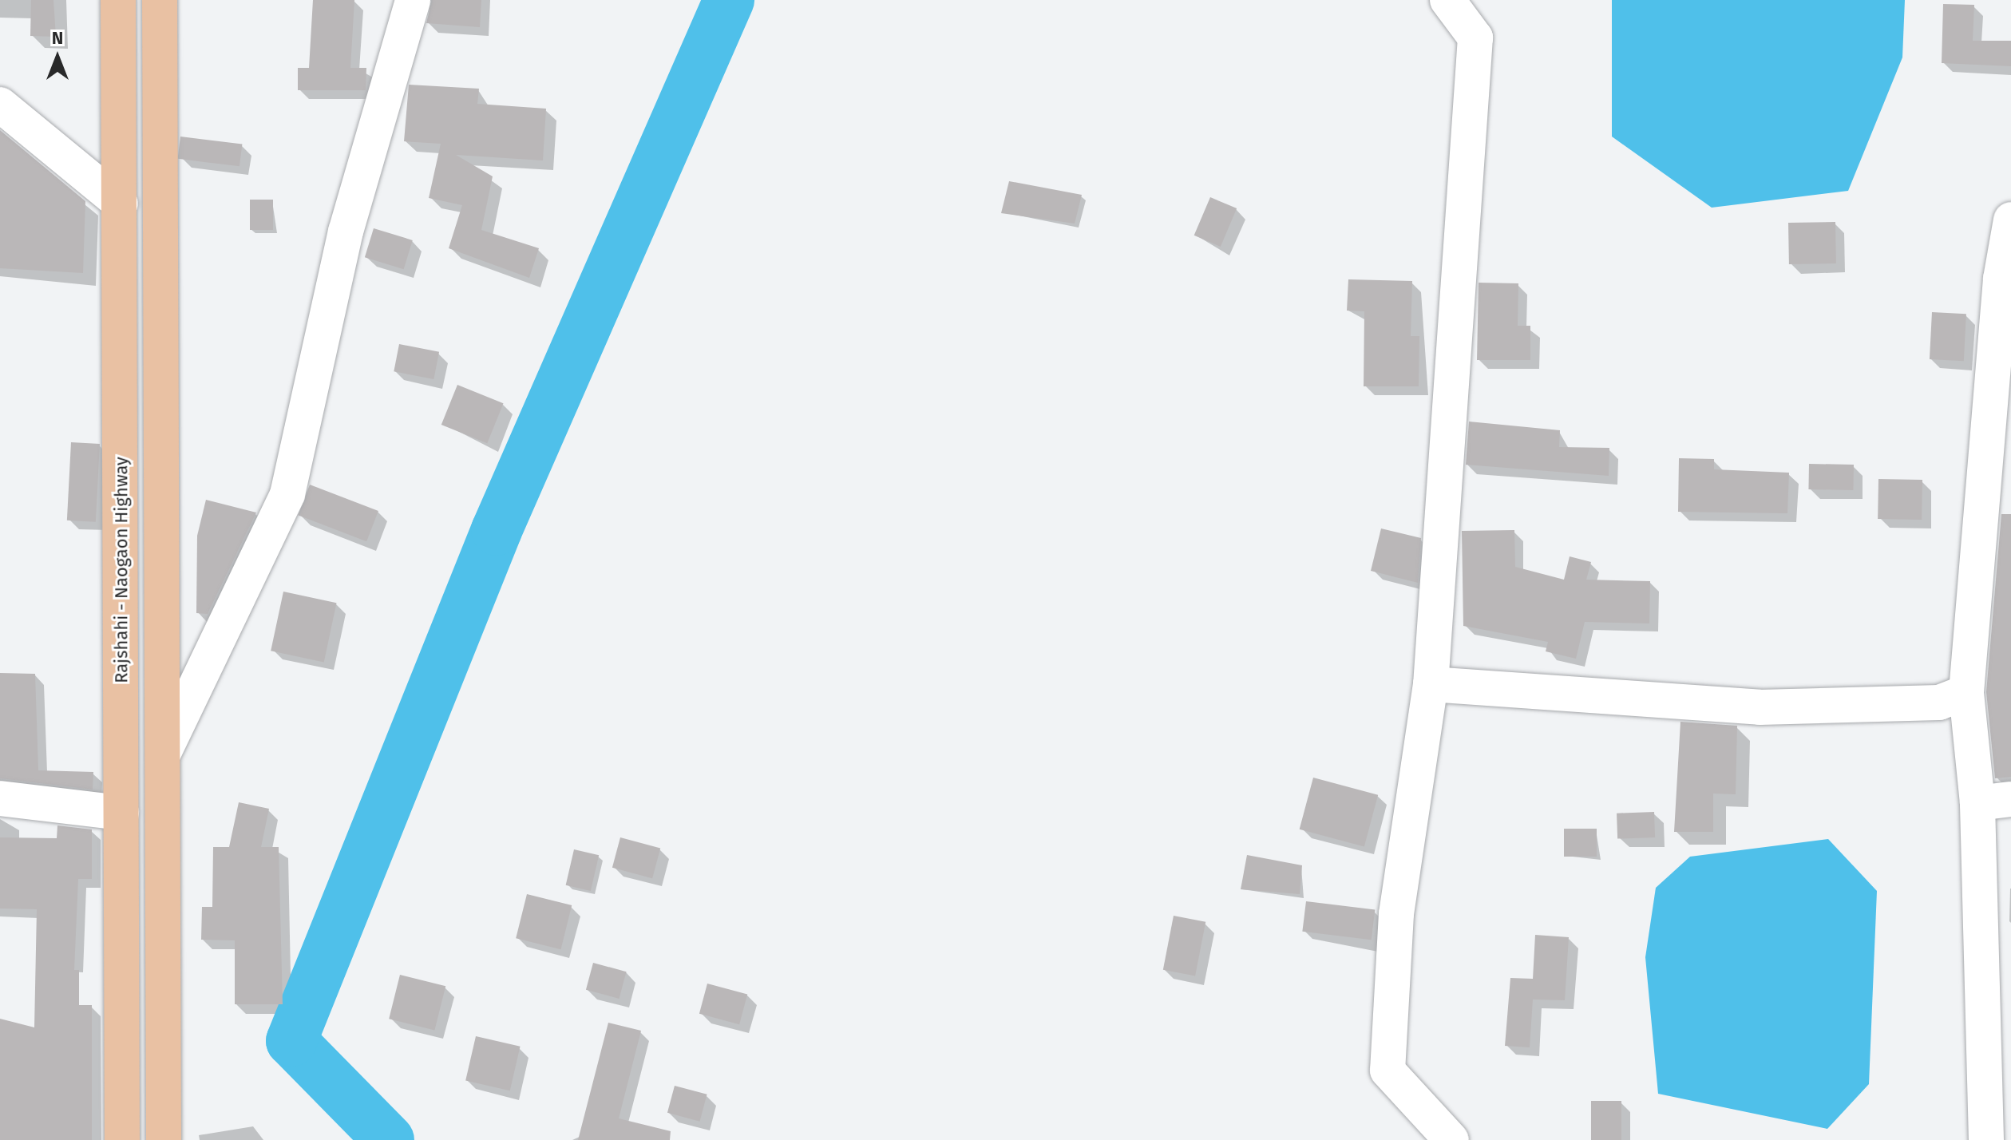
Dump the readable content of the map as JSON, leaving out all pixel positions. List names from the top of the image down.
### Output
{
  "streets": {
    "main road": ["Rajshahi - Naogaon Highway"]
  },
  "north": "top"
}
